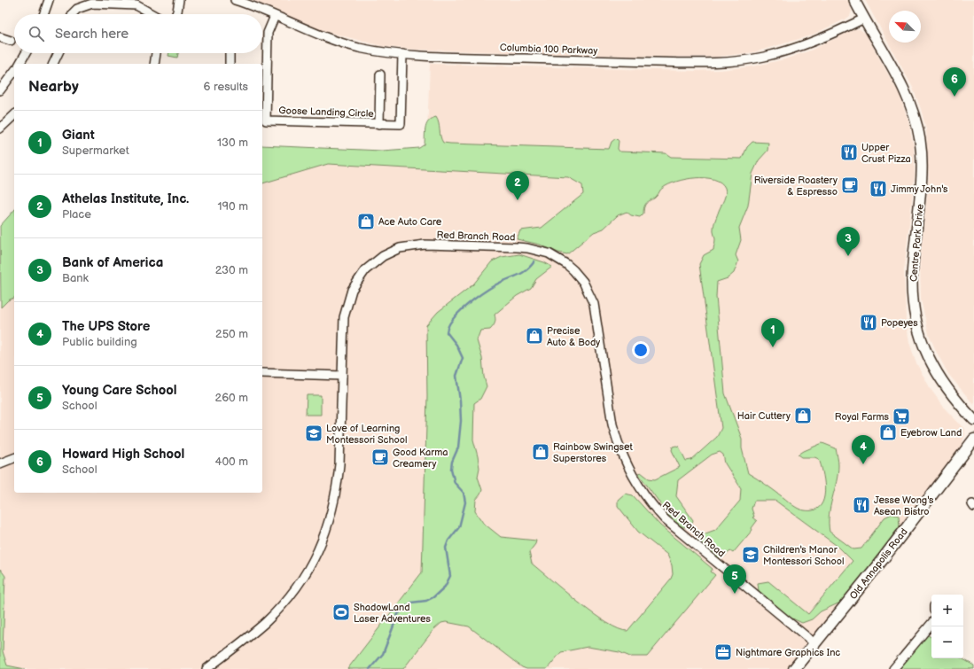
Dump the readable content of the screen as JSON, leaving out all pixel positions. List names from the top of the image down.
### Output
{
  "streets": {
    "main road": ["Old Annapolis Road"],
    "street": [
      "Columbia 100 Parkway",
      "Goose Landing Circle",
      "Red Branch Road",
      "Centre Park Drive"
    ]
  },
  "crossings": [
    ["Columbia 100 Parkway", "Goose Landing Circle"],
    ["Columbia 100 Parkway", "Centre Park Drive"],
    ["Red Branch Road", "Old Annapolis Road"]
  ],
  "places": {
    "restaurant": [
      "Upper Crust Pizza",
      "Jimmy John's",
      "Popeyes",
      "Jesse Wong's Asean Bistro"
    ],
    "cafe": ["Riverside Roastery & Espresso", "Good Karma Creamery"],
    "shop": [
      "Ace Auto Care",
      "Precise Auto & Body",
      "Hair Cuttery",
      "Eyebrow Land",
      "Rainbow Swingset Superstores"
    ],
    "supermarket": ["Royal Farms"],
    "school or university": ["Love of Learning Montessori School", "Children's Manor Montessori School"],
    "sports": ["ShadowLand Laser Adventures"],
    "office": ["Nightmare Graphics Inc"]
  },
  "north": "top left",
  "page": {
    "search": "Search here",
    "heading": ["Nearby", "6 results"],
    "pins": [
      "6",
      "2",
      "3",
      "1",
      "4",
      "5"
    ],
    "list": [
      {
        "mark": "1",
        "name": "Giant",
        "note": "Supermarket",
        "value": "130 m"
      },
      {
        "mark": "2",
        "name": "Athelas Institute, Inc.",
        "note": "Place",
        "value": "190 m"
      },
      {
        "mark": "3",
        "name": "Bank of America",
        "note": "Bank",
        "value": "230 m"
      },
      {
        "mark": "4",
        "name": "The UPS Store",
        "note": "Public building",
        "value": "250 m"
      },
      {
        "mark": "5",
        "name": "Young Care School",
        "note": "School",
        "value": "260 m"
      },
      {
        "mark": "6",
        "name": "Howard High School",
        "note": "School",
        "value": "400 m"
      }
    ],
    "map_buttons": ["+", "−"]
  }
}
